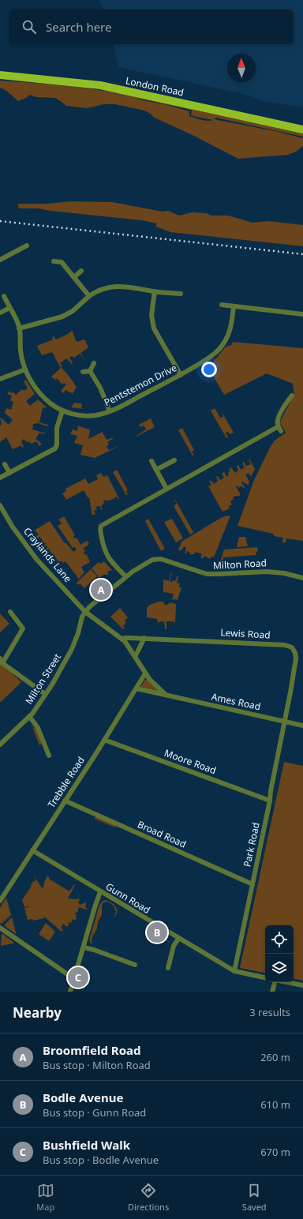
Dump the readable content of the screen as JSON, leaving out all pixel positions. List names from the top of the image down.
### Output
{
  "streets": {
    "main road": ["London Road"],
    "street": [
      "Pentstemon Drive",
      "Craylands Lane",
      "Milton Road",
      "Lewis Road",
      "Milton Street",
      "Ames Road",
      "Moore Road",
      "Trebble Road",
      "Broad Road",
      "Park Road",
      "Gunn Road"
    ]
  },
  "crossings": [
    ["Craylands Lane", "Milton Road"],
    ["Craylands Lane", "Milton Street"],
    ["Craylands Lane", "Ames Road"],
    ["Milton Road", "Milton Street"],
    ["Milton Road", "Ames Road"],
    ["Lewis Road", "Ames Road"],
    ["Lewis Road", "Park Road"],
    ["Milton Street", "Ames Road"],
    ["Ames Road", "Trebble Road"],
    ["Ames Road", "Park Road"],
    ["Moore Road", "Trebble Road"],
    ["Moore Road", "Park Road"],
    ["Trebble Road", "Broad Road"],
    ["Trebble Road", "Gunn Road"],
    ["Broad Road", "Park Road"],
    ["Park Road", "Gunn Road"]
  ],
  "north": "top",
  "page": {
    "search": "Search here",
    "pins": ["A", "B", "C"],
    "heading": ["Nearby", "3 results"],
    "list": [
      {
        "mark": "A",
        "name": "Broomfield Road",
        "note": "Bus stop · Milton Road",
        "value": "260 m"
      },
      {
        "mark": "B",
        "name": "Bodle Avenue",
        "note": "Bus stop · Gunn Road",
        "value": "610 m"
      },
      {
        "mark": "C",
        "name": "Bushfield Walk",
        "note": "Bus stop · Bodle Avenue",
        "value": "670 m"
      }
    ],
    "nav": ["Map", "Directions", "Saved"]
  }
}
